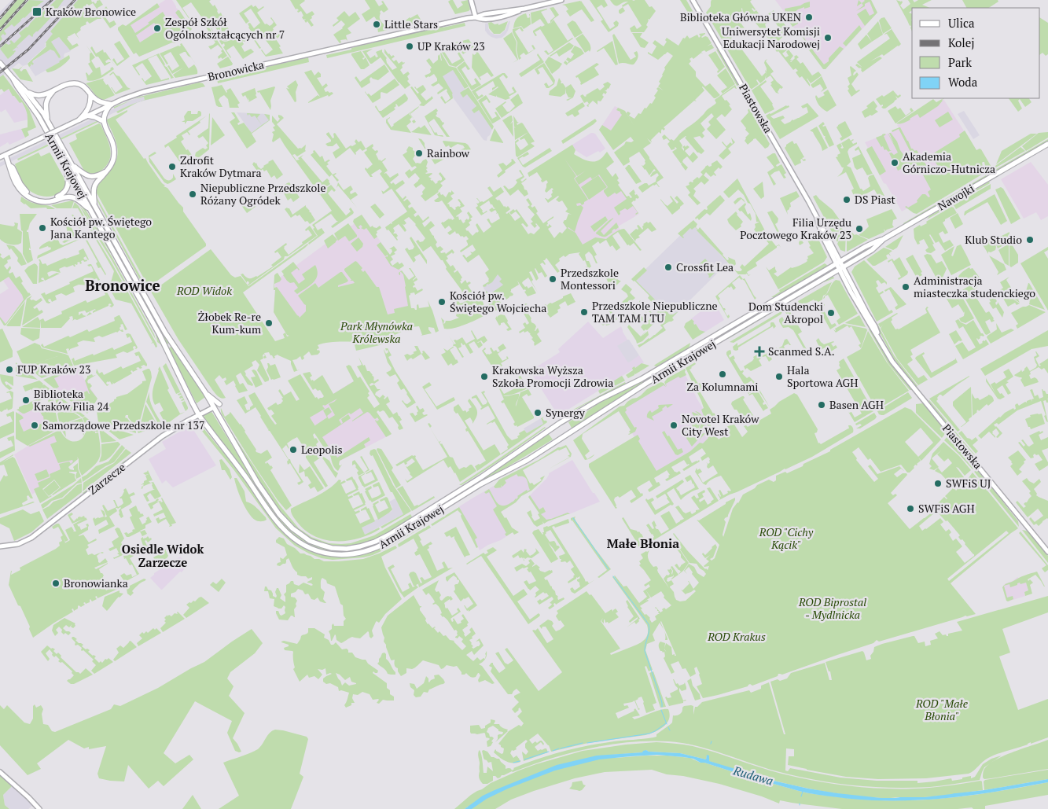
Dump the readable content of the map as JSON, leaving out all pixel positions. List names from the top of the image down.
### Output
{
  "streets": {
    "main road": ["Armii Krajowej", "Nawojki"],
    "street": ["Bronowicka", "Piastowska", "Zarzecze"]
  },
  "crossings": [
    ["Piastowska", "Armii Krajowej"],
    ["Piastowska", "Nawojki"],
    ["Armii Krajowej", "Nawojki"],
    ["Armii Krajowej", "Zarzecze"]
  ],
  "districts": ["Bronowice", "Małe Błonia", "Osiedle Widok Zarzecze"],
  "water": ["Rudawa"],
  "parks": [
    "ROD Widok",
    "Park Młynówka Królewska",
    "ROD \"Cichy Kącik\"",
    "ROD Biprostal - Mydlnicka",
    "ROD Krakus",
    "ROD \"Małe Błonia\""
  ],
  "places": {
    "transit": ["Kraków Bronowice"],
    "other": [
      "Biblioteka Główna UKEN",
      "Little Stars",
      "Zespół Szkół Ogólnokształcących nr 7",
      "Uniwersytet Komisji Edukacji Narodowej",
      "UP Kraków 23",
      "Rainbow",
      "Akademia Górniczo-Hutnicza",
      "Zdrofit Kraków Dytmara",
      "Niepubliczne Przedszkole Różany Ogródek",
      "DS Piast",
      "Kościół pw. Świętego Jana Kantego",
      "Filia Urzędu Pocztowego Kraków 23",
      "Klub Studio",
      "Crossfit Lea",
      "Przedszkole Montessori",
      "Administracja miasteczka studenckiego",
      "Kościół pw. Świętego Wojciecha",
      "Przedszkole Niepubliczne TAM TAM I TU",
      "Dom Studencki Akropol",
      "Żłobek Re-re Kum-kum",
      "FUP Kraków 23",
      "Za Kolumnami",
      "Krakowska Wyższa Szkoła Promocji Zdrowia",
      "Hala Sportowa AGH",
      "Biblioteka Kraków Filia 24",
      "Basen AGH",
      "Synergy",
      "Samorządowe Przedszkole nr 137",
      "Novotel Kraków City West",
      "Leopolis",
      "SWFiS UJ",
      "SWFiS AGH",
      "Bronowianka"
    ],
    "health": ["Scanmed S.A."]
  },
  "legend": [
    "Ulica",
    "Kolej",
    "Park",
    "Woda"
  ]
}
